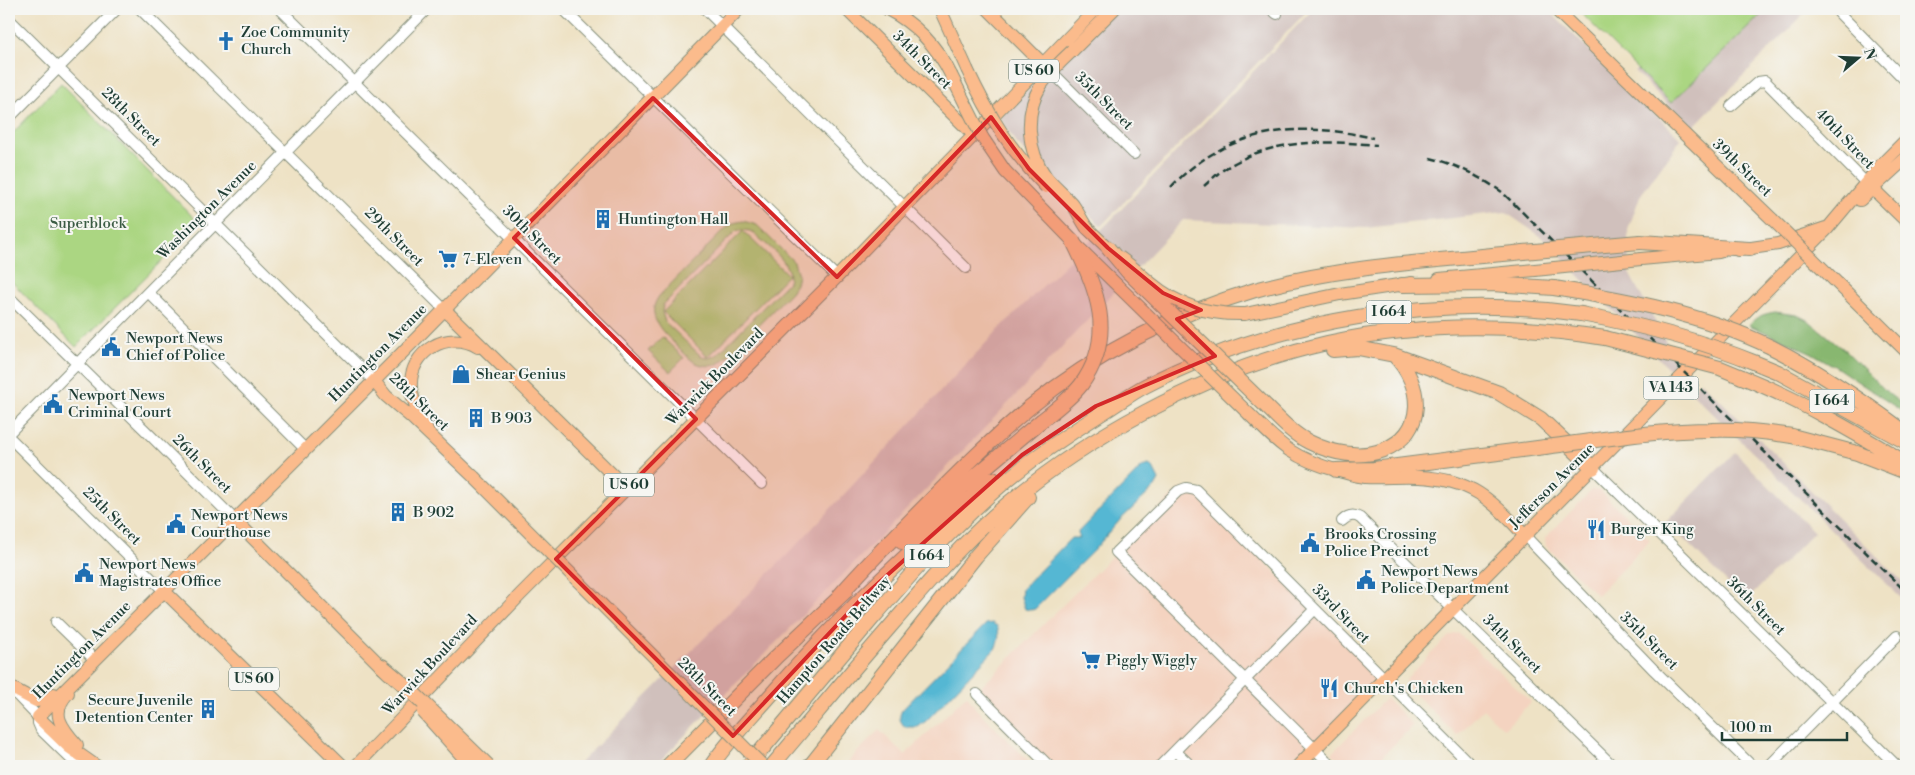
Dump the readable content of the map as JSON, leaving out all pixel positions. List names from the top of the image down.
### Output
{
  "streets": {
    "highway": ["I 664", "Hampton Roads Beltway"],
    "main road": [
      "34th Street",
      "US 60",
      "35th Street",
      "28th Street",
      "40th Street",
      "39th Street",
      "29th Street",
      "Huntington Avenue",
      "Warwick Boulevard",
      "VA 143",
      "26th Street",
      "Jefferson Avenue",
      "25th Street"
    ],
    "street": [
      "Washington Avenue",
      "30th Street",
      "36th Street",
      "33rd Street"
    ]
  },
  "crossings": [
    ["34th Street", "Warwick Boulevard"],
    ["34th Street", "Jefferson Avenue"],
    ["35th Street", "Warwick Boulevard"],
    ["35th Street", "Jefferson Avenue"],
    ["28th Street", "Washington Avenue"],
    ["28th Street", "Huntington Avenue"],
    ["40th Street", "Jefferson Avenue"],
    ["Washington Avenue", "30th Street"],
    ["Washington Avenue", "29th Street"],
    ["Washington Avenue", "26th Street"],
    ["30th Street", "Huntington Avenue"],
    ["30th Street", "Warwick Boulevard"],
    ["29th Street", "Huntington Avenue"],
    ["29th Street", "Warwick Boulevard"],
    ["Huntington Avenue", "26th Street"],
    ["Huntington Avenue", "25th Street"],
    ["Jefferson Avenue", "36th Street"],
    ["Jefferson Avenue", "33rd Street"]
  ],
  "parks": ["Superblock"],
  "places": {
    "church": ["Zoe Community Church"],
    "building": [
      "Huntington Hall",
      "B 903",
      "B 902",
      "Secure Juvenile Detention Center"
    ],
    "supermarket": ["7-Eleven", "Piggly Wiggly"],
    "public building": [
      "Newport News Chief of Police",
      "Newport News Criminal Court",
      "Newport News Courthouse",
      "Brooks Crossing Police Precinct",
      "Newport News Magistrates Office",
      "Newport News Police Department"
    ],
    "shop": ["Shear Genius"],
    "restaurant": ["Burger King", "Church's Chicken"]
  },
  "scale_bar": "100 m",
  "north": "right"
}
